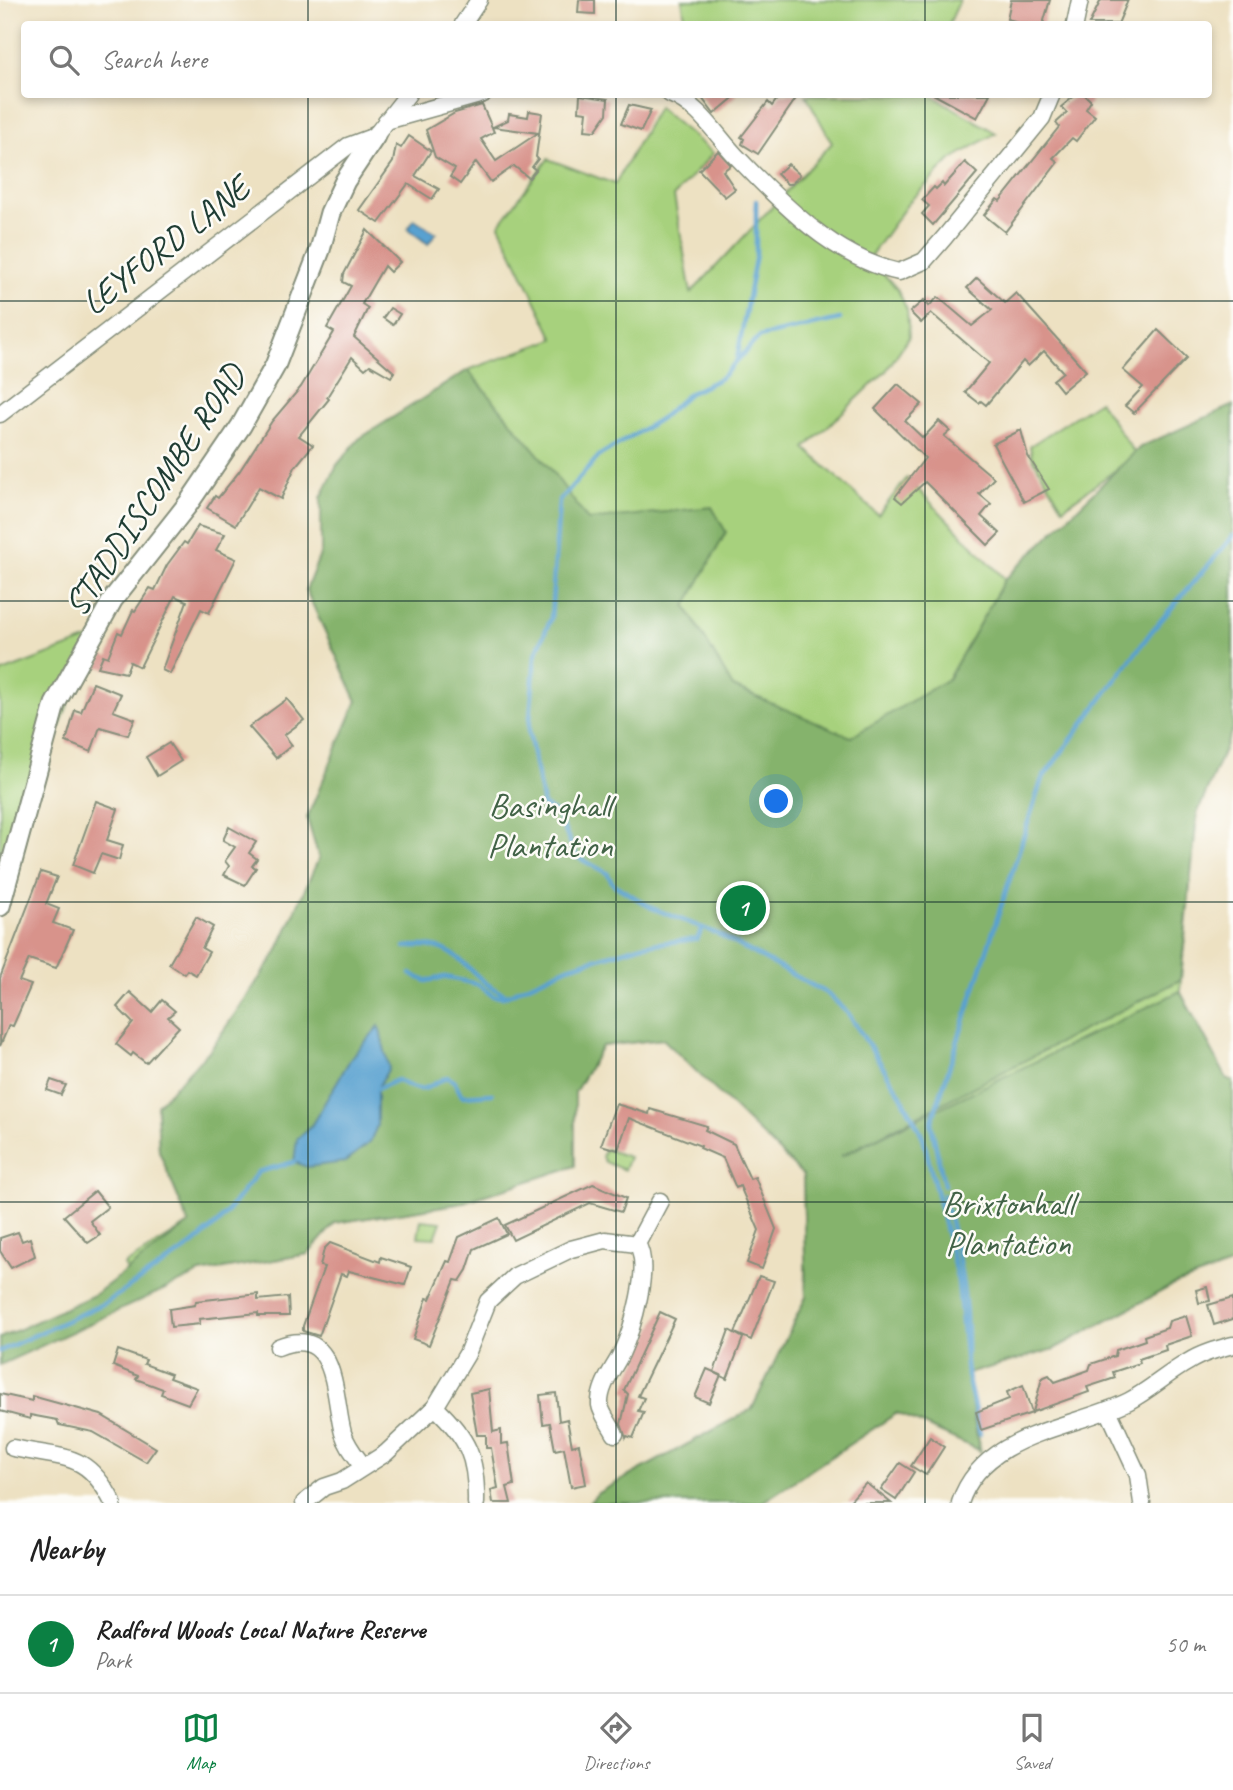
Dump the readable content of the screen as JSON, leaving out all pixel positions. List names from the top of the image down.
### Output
{
  "streets": {
    "street": ["LEYFORD LANE", "STADDISCOMBE ROAD"]
  },
  "crossings": [
    ["LEYFORD LANE", "STADDISCOMBE ROAD"]
  ],
  "parks": ["Basinghall Plantation", "Brixtonhall Plantation"],
  "page": {
    "search": "Search here",
    "pins": "1",
    "heading": "Nearby",
    "list": [
      {
        "mark": "1",
        "name": "Radford Woods Local Nature Reserve",
        "note": "Park",
        "value": "50 m"
      }
    ],
    "nav": ["Map", "Directions", "Saved"]
  }
}
